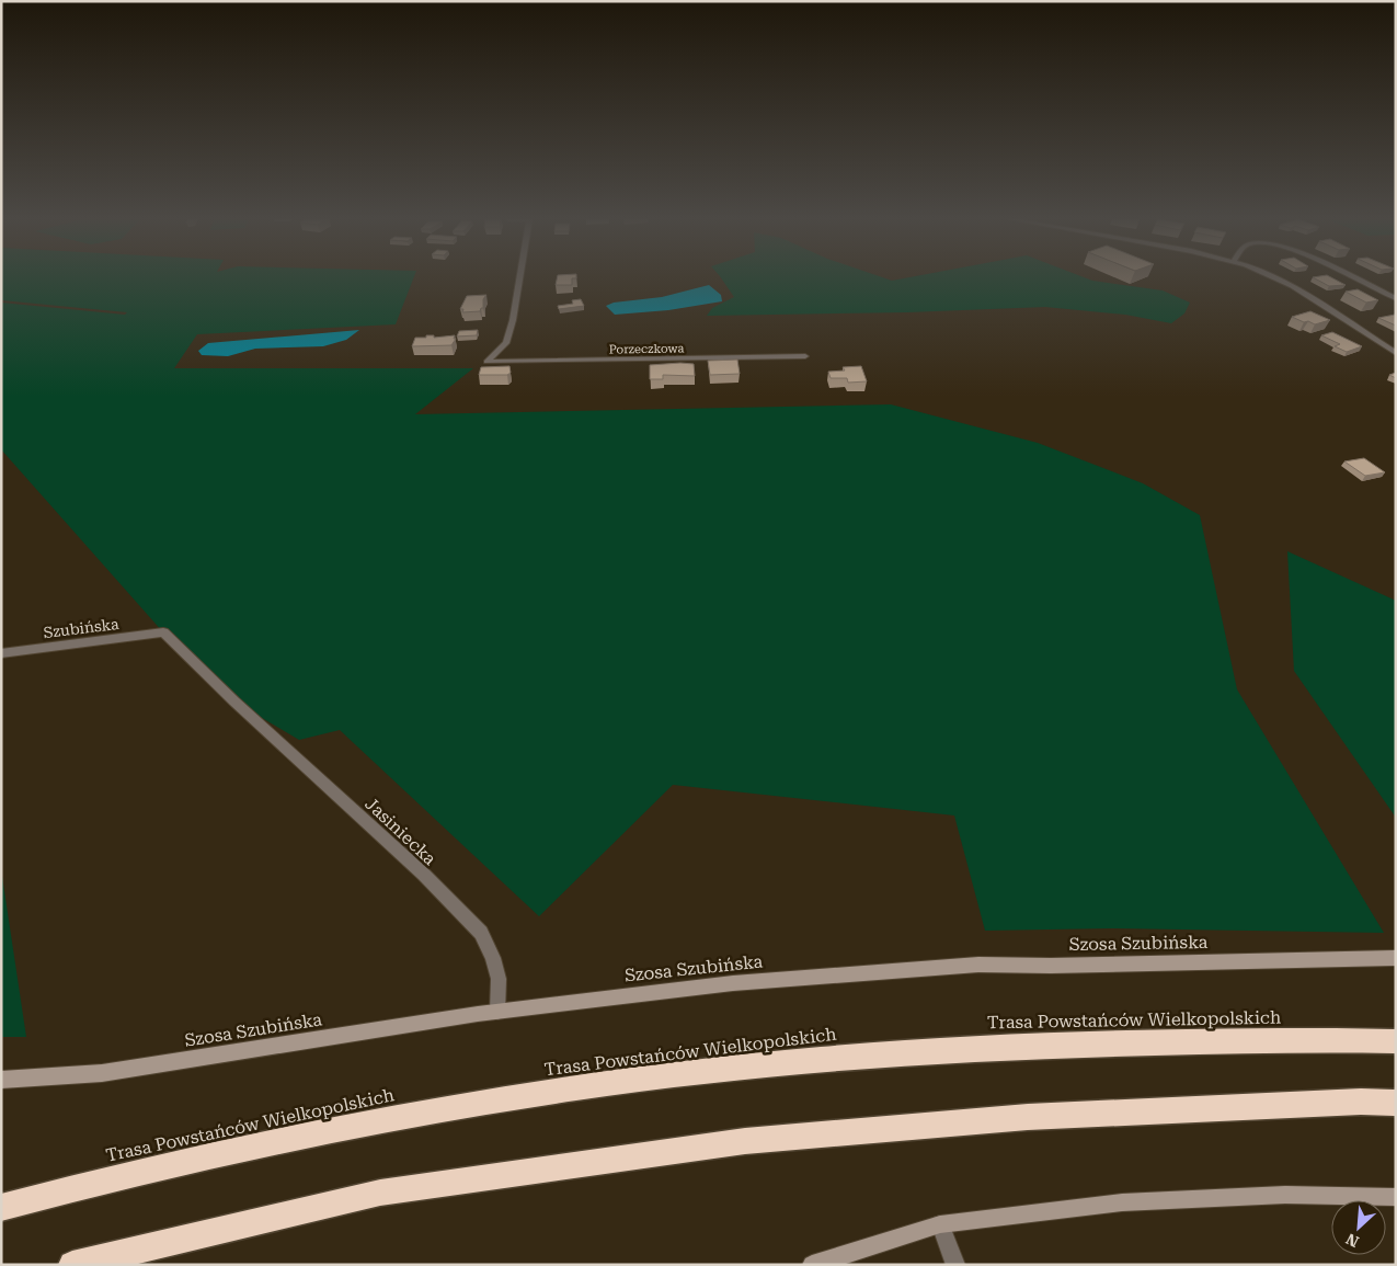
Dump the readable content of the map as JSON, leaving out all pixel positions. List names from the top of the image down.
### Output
{
  "streets": {
    "highway": ["Trasa Powstańców Wielkopolskich"],
    "street": [
      "Porzeczkowa",
      "Szubińska",
      "Jasiniecka",
      "Szosa Szubińska"
    ]
  },
  "crossings": [
    ["Szubińska", "Jasiniecka"],
    ["Jasiniecka", "Szosa Szubińska"]
  ],
  "north": "bottom left"
}
